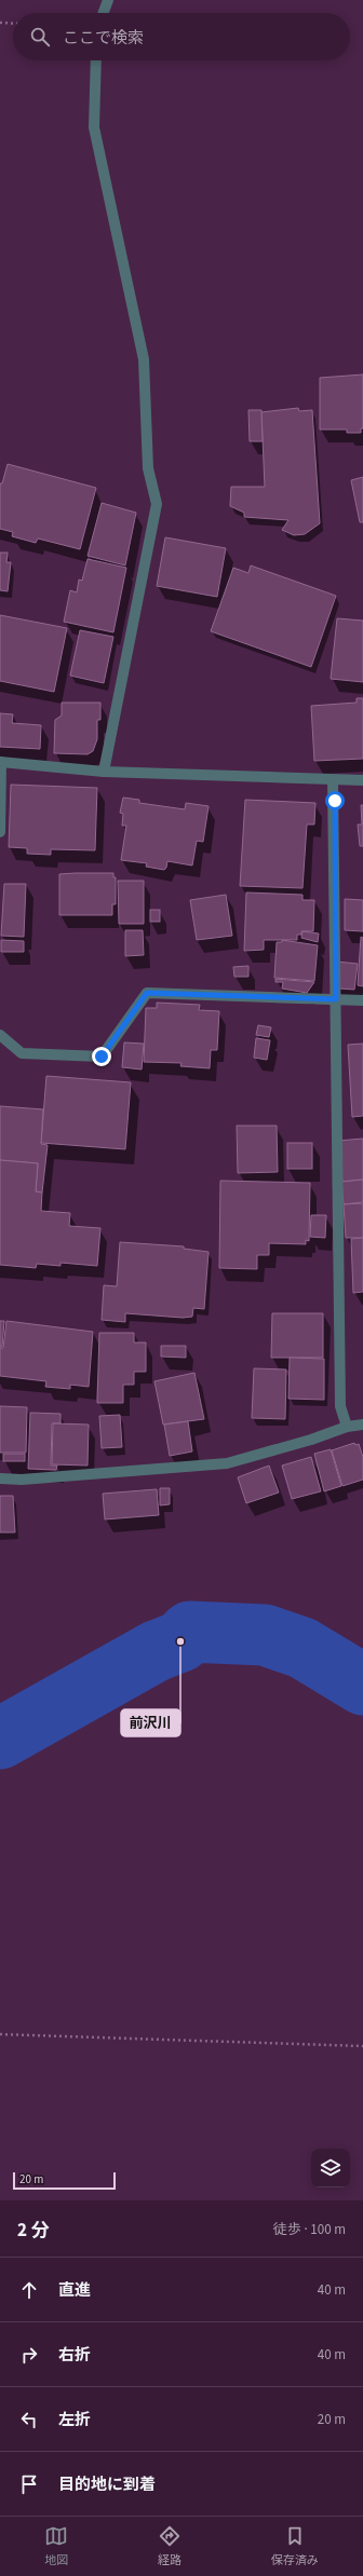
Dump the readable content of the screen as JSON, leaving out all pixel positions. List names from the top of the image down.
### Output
{
  "places": ["前沢川"],
  "scale_bar": "20 m",
  "page": {
    "search": "ここで検索",
    "scale": "20 m",
    "heading": ["2 分", "徒歩 · 100 m"],
    "list": [
      ["直進", "40 m"],
      ["右折", "40 m"],
      ["左折", "20 m"],
      "目的地に到着"
    ],
    "nav": ["地図", "経路", "保存済み"]
  }
}
